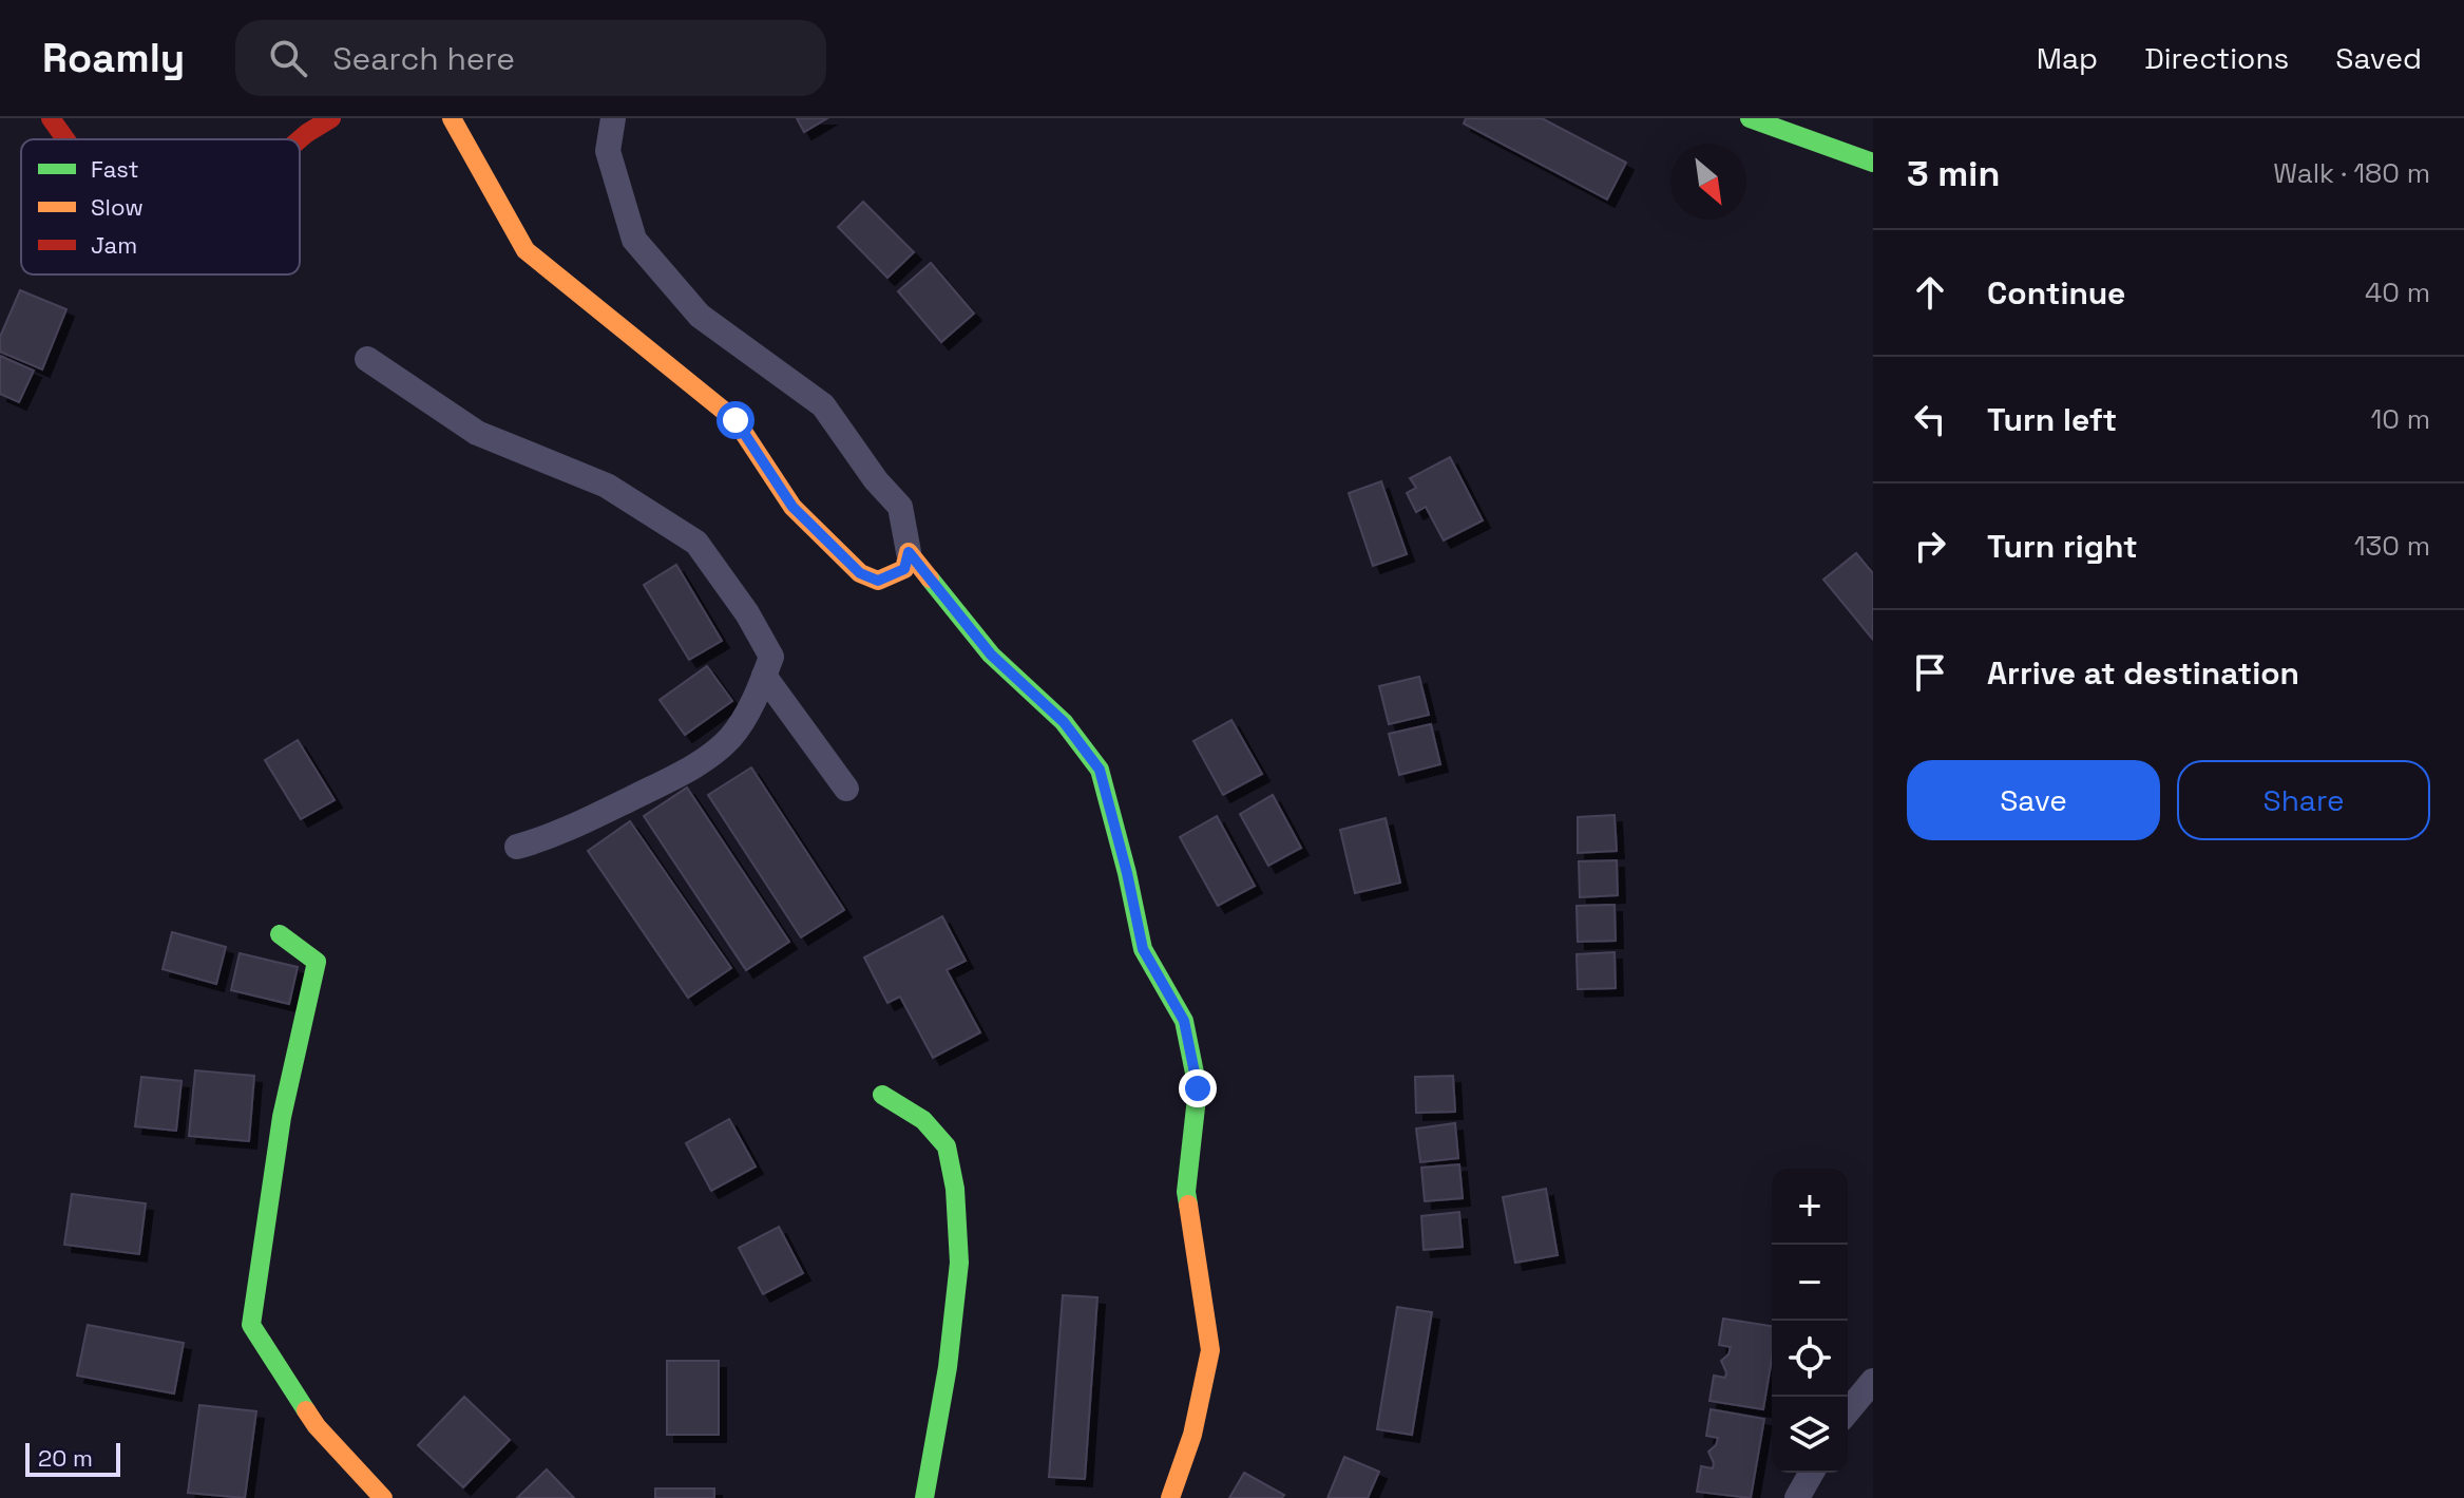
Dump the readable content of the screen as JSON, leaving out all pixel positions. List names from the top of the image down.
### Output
{
  "legend": ["Fast", "Slow", "Jam"],
  "scale_bar": "20 m",
  "north": "bottom right",
  "page": {
    "header": "Roamly",
    "search": "Search here",
    "nav": ["Map", "Directions", "Saved"],
    "heading": ["3 min", "Walk · 180 m"],
    "list": [
      ["Continue", "40 m"],
      ["Turn left", "10 m"],
      ["Turn right", "130 m"],
      "Arrive at destination"
    ],
    "buttons": ["Save", "Share"],
    "map_buttons": ["+", "−"],
    "scale": "20 m"
  }
}
